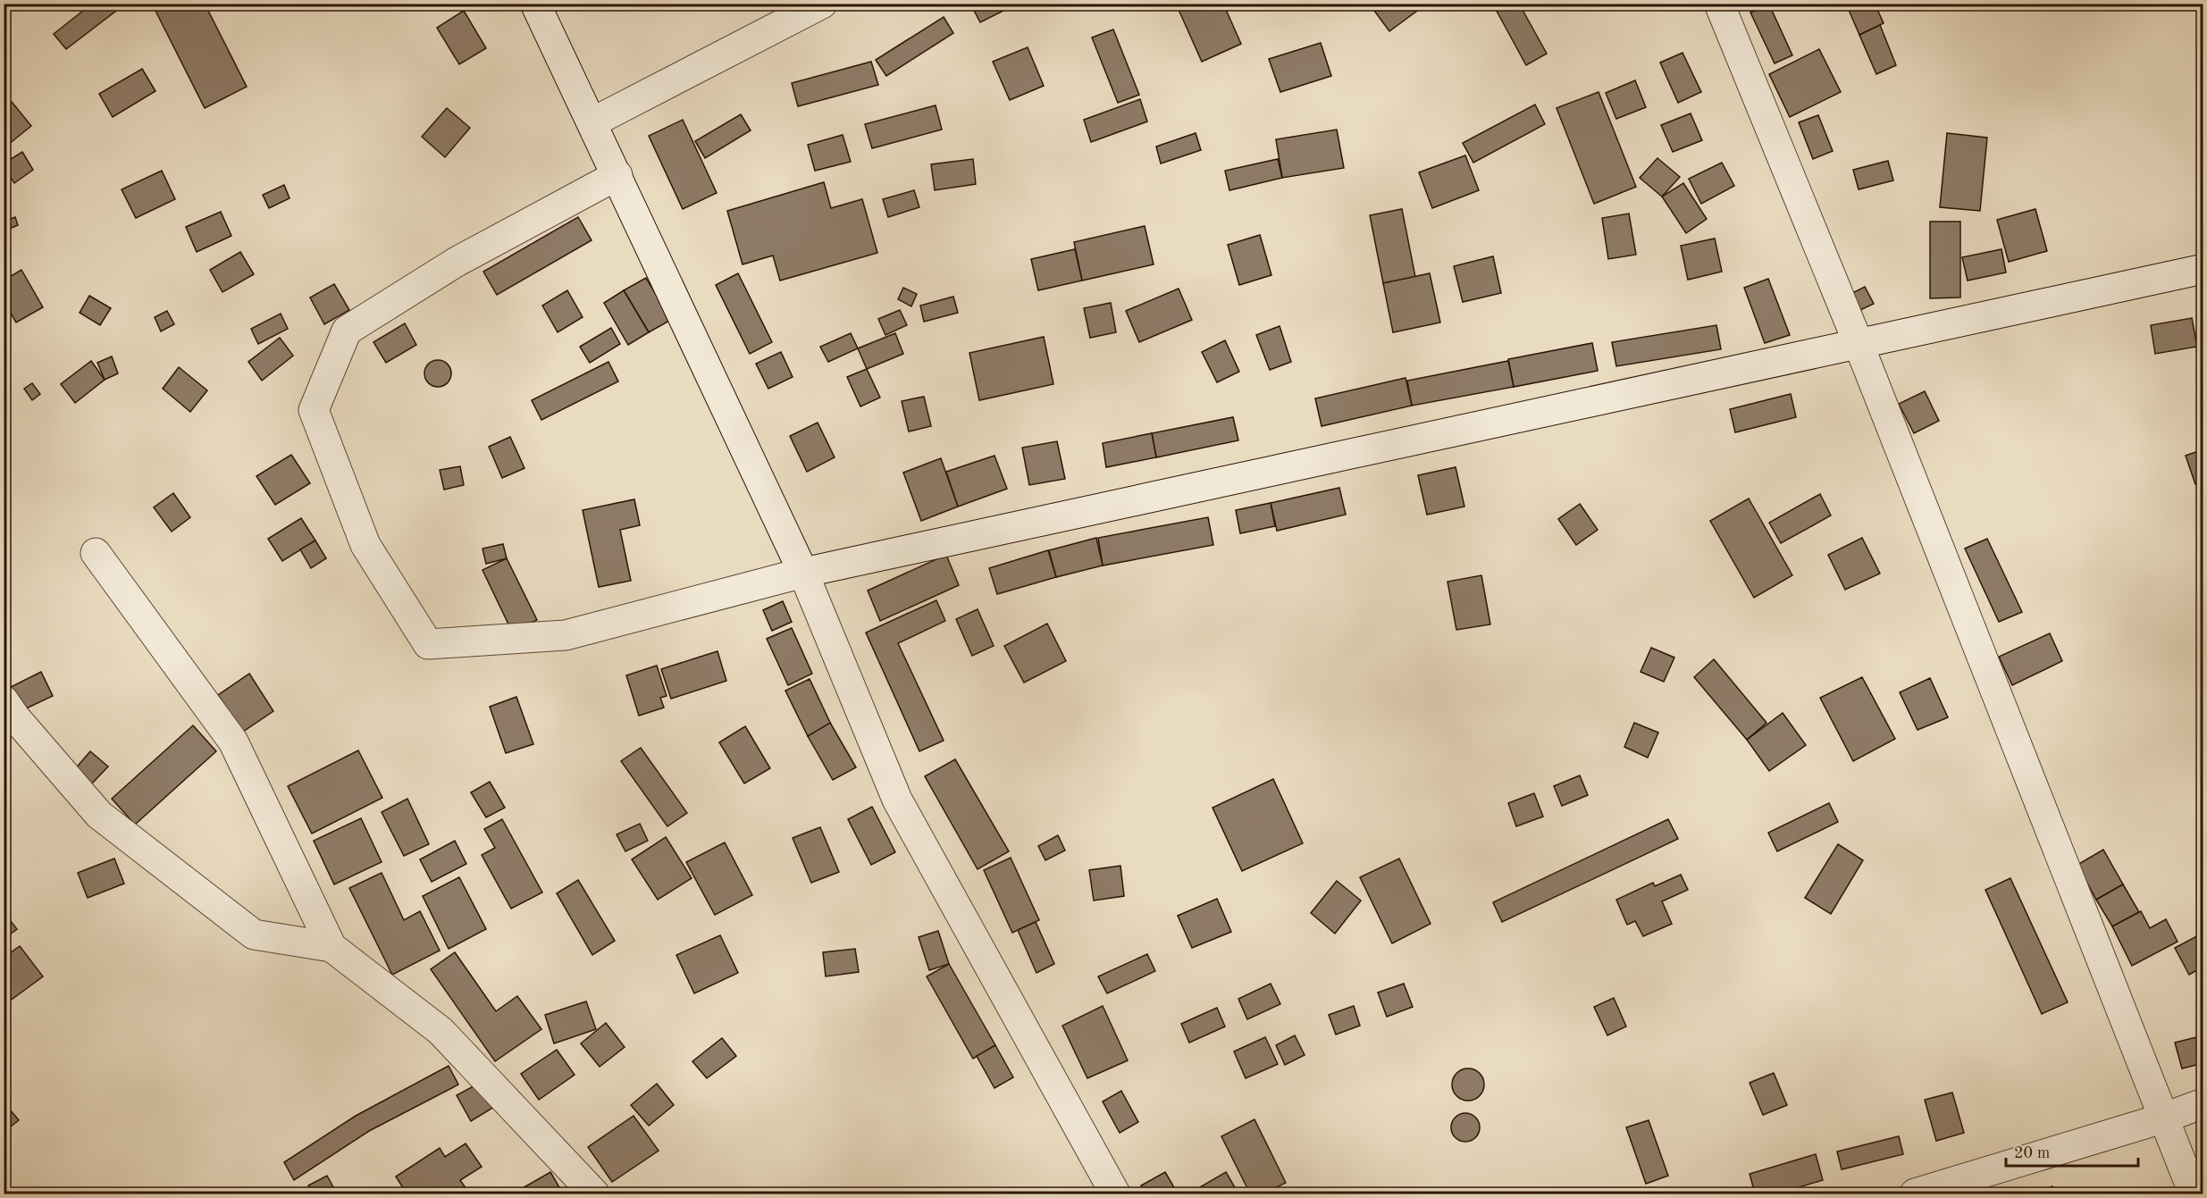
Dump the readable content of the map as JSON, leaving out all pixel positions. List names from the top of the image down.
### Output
{
  "scale_bar": "20 m"
}
